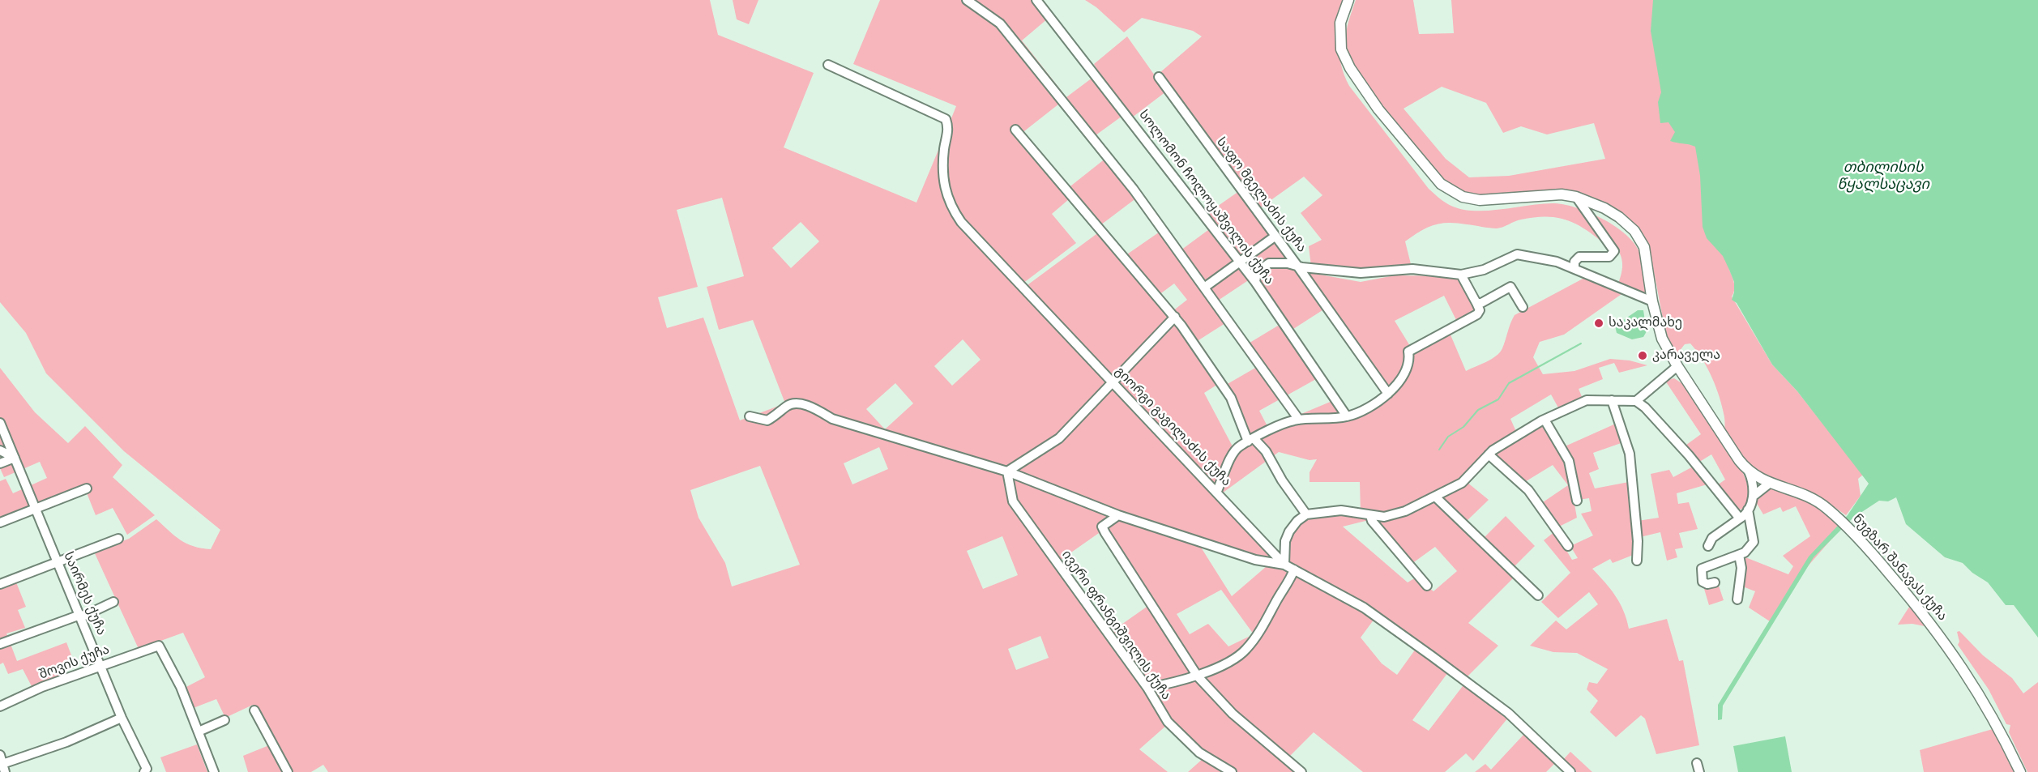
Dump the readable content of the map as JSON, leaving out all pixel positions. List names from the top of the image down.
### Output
{
  "streets": {
    "main road": ["ნუგზარ შანავას ქუჩა"],
    "street": [
      "საფო მგელაძის ქუჩა",
      "სოლომონ ჩოლოყაშვილის ქუჩა",
      "გიორგი გაგილაძის ქუჩა",
      "საირმეს ქუჩა",
      "ივერი ფრანგიშვილის ქუჩა",
      "შოვის ქუჩა"
    ]
  },
  "crossings": [
    ["საფო მგელაძის ქუჩა", "ნუგზარ შანავას ქუჩა"],
    ["საირმეს ქუჩა", "შოვის ქუჩა"]
  ],
  "water": ["თბილისის წყალსაცავი"],
  "places": ["საკალმახე", "კარაველა"]
}
